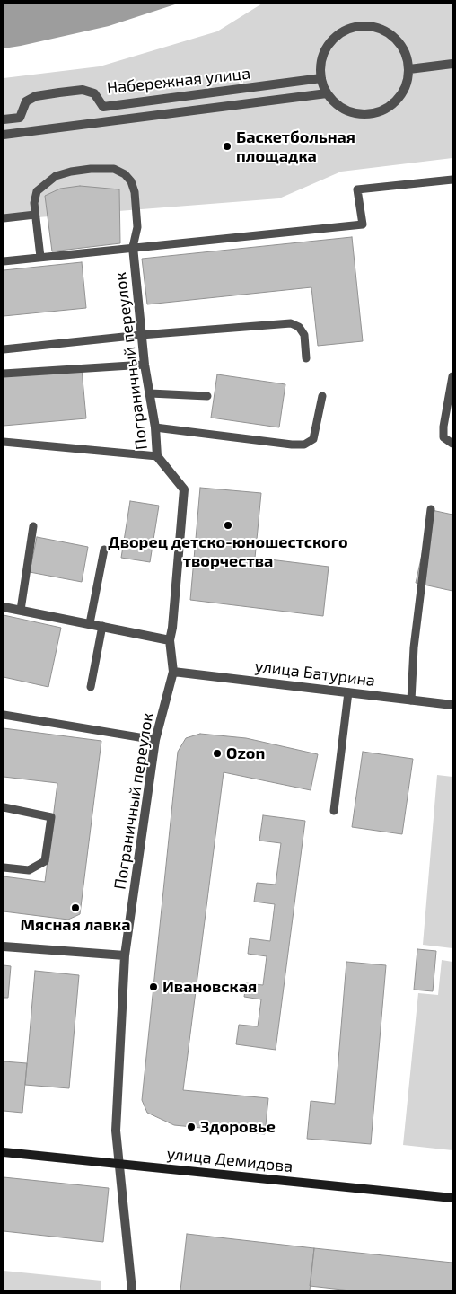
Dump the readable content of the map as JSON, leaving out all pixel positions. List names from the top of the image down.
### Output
{
  "streets": {
    "street": [
      "Набережная улица",
      "Пограничный переулок",
      "улица Батурина",
      "улица Демидова"
    ]
  },
  "crossings": [
    ["Пограничный переулок", "улица Батурина"],
    ["Пограничный переулок", "улица Демидова"]
  ],
  "places": [
    "Баскетбольная площадка",
    "Дворец детско-юношестского творчества",
    "Ozon",
    "Мясная лавка",
    "Ивановская",
    "Здоровье"
  ]
}
